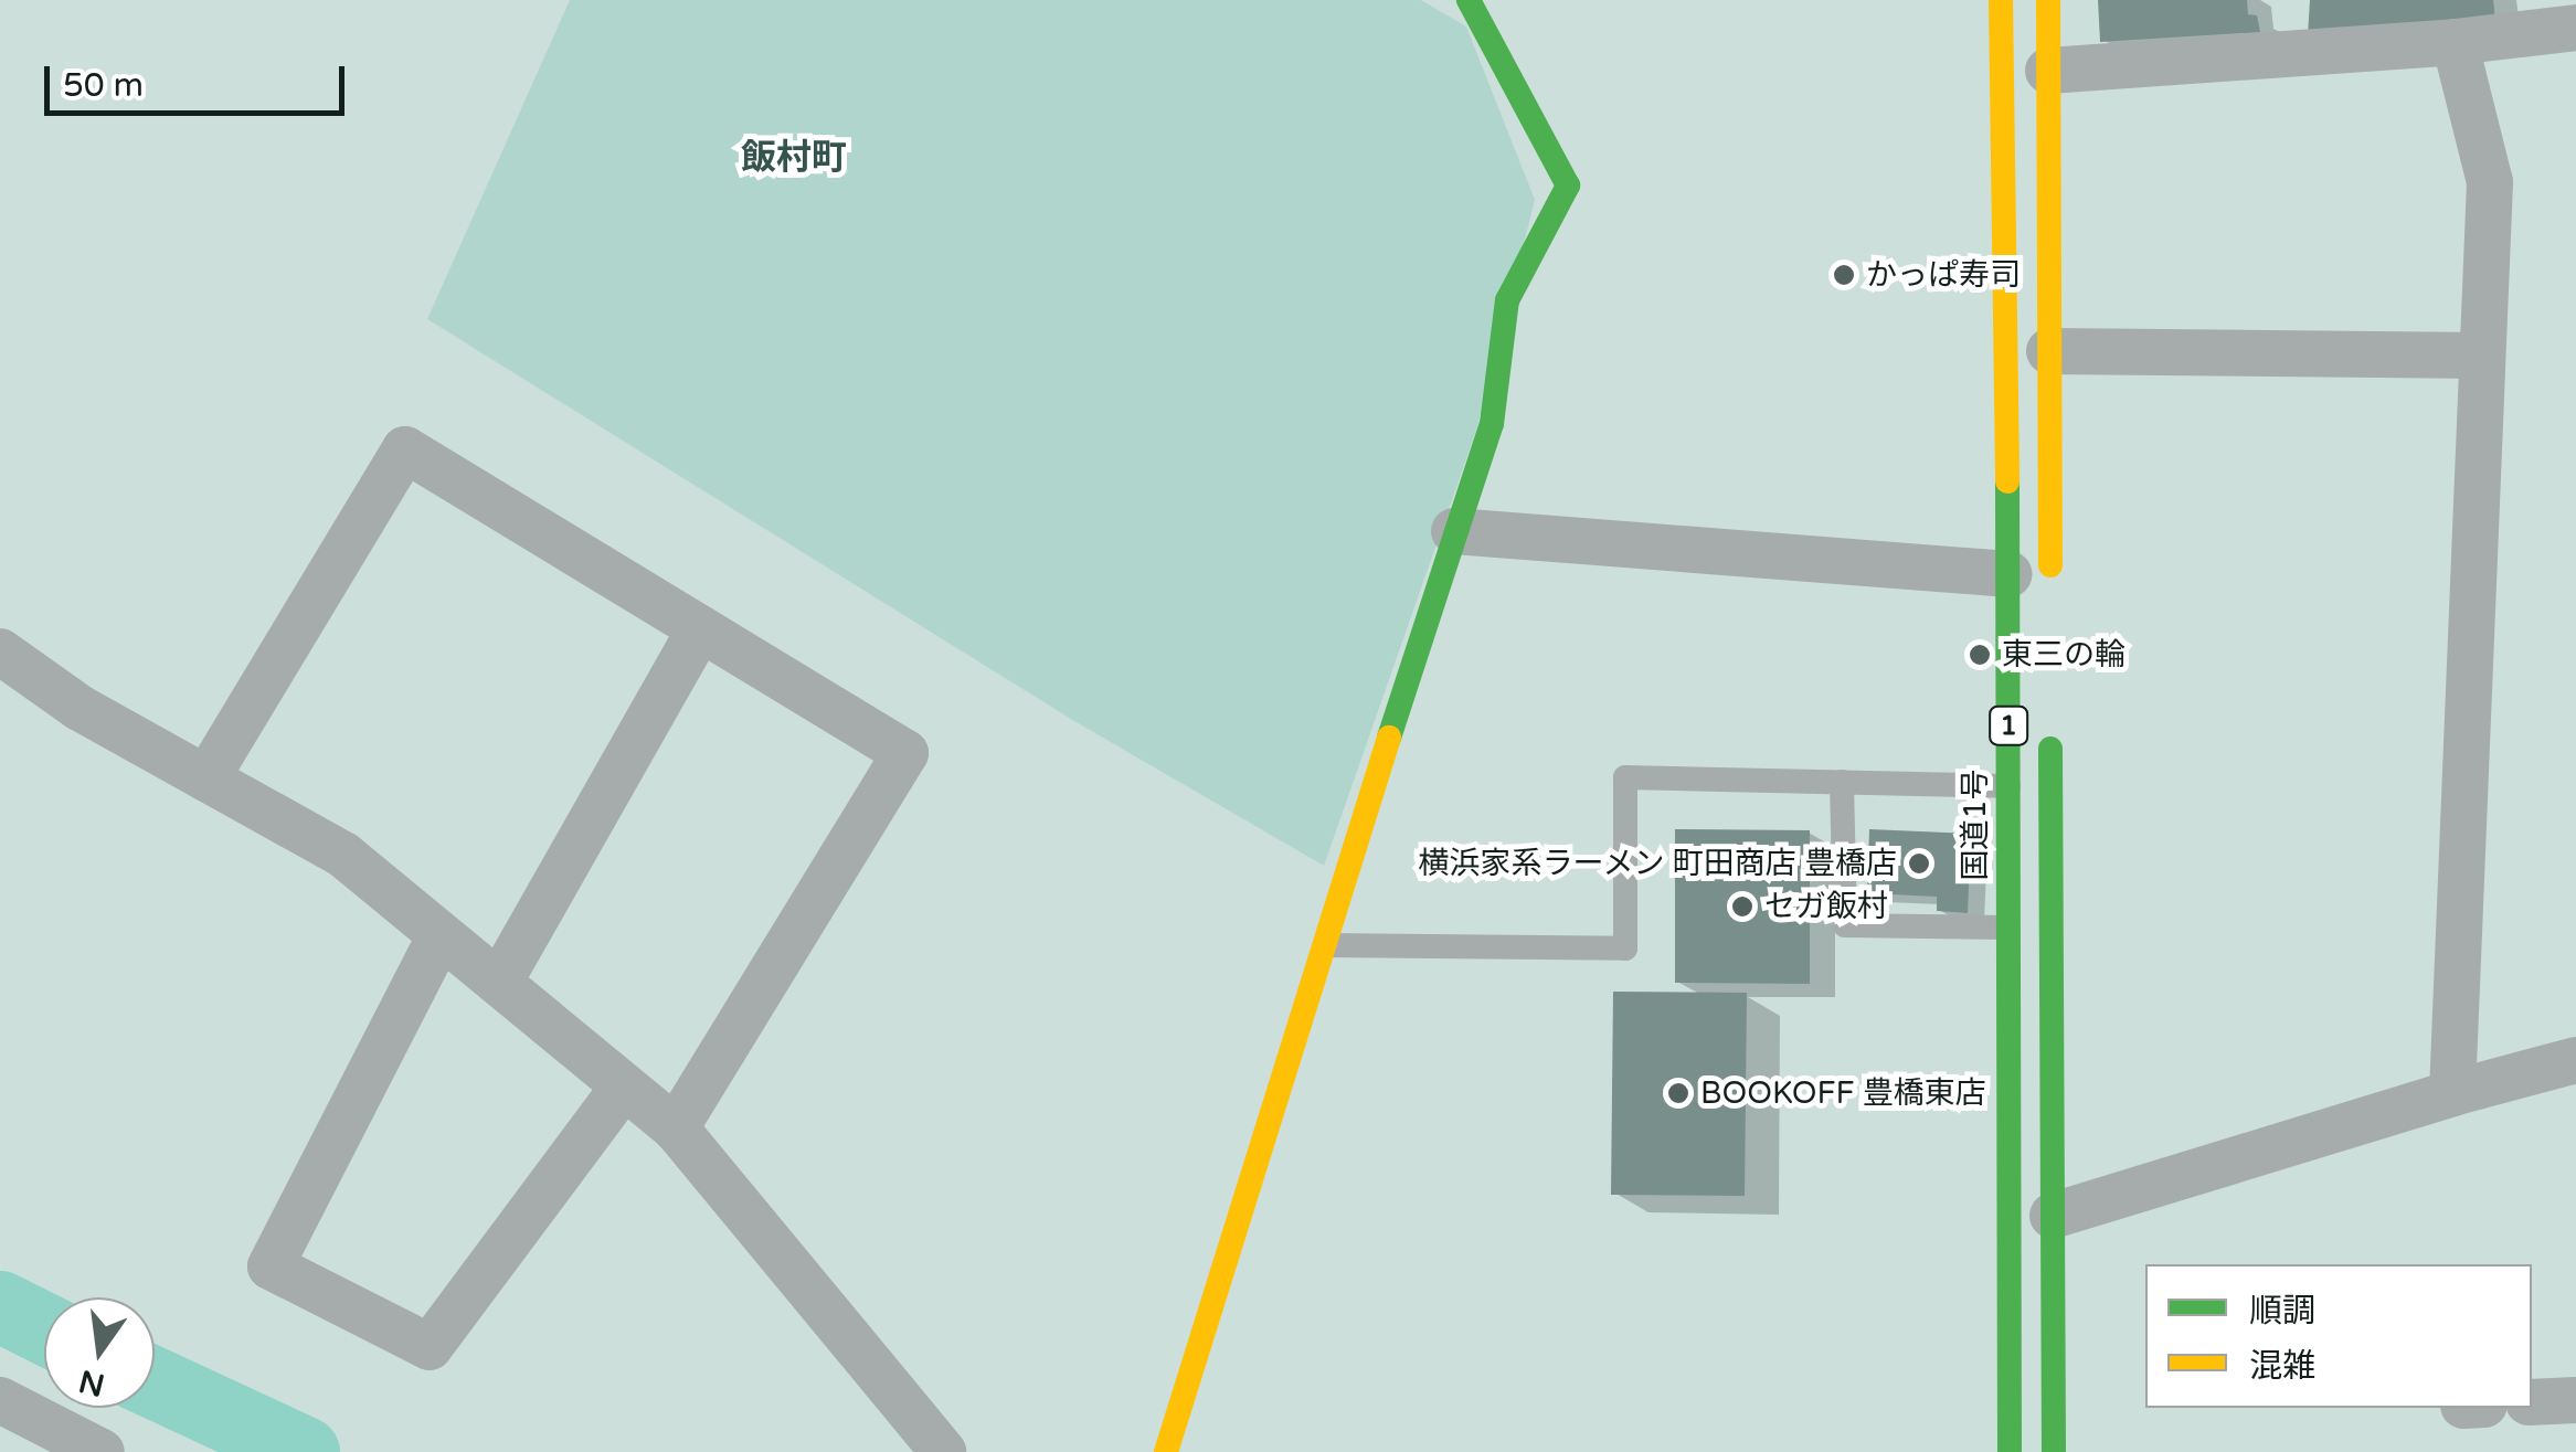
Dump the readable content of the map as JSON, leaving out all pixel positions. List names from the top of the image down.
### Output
{
  "streets": {
    "main road": ["1", "国道1号"]
  },
  "districts": ["飯村町"],
  "places": [
    "かっぱ寿司",
    "東三の輪",
    "横浜家系ラーメン 町田商店 豊橋店",
    "セガ飯村",
    "BOOKOFF 豊橋東店"
  ],
  "legend": ["順調", "混雑"],
  "scale_bar": "50 m",
  "north": "bottom"
}
